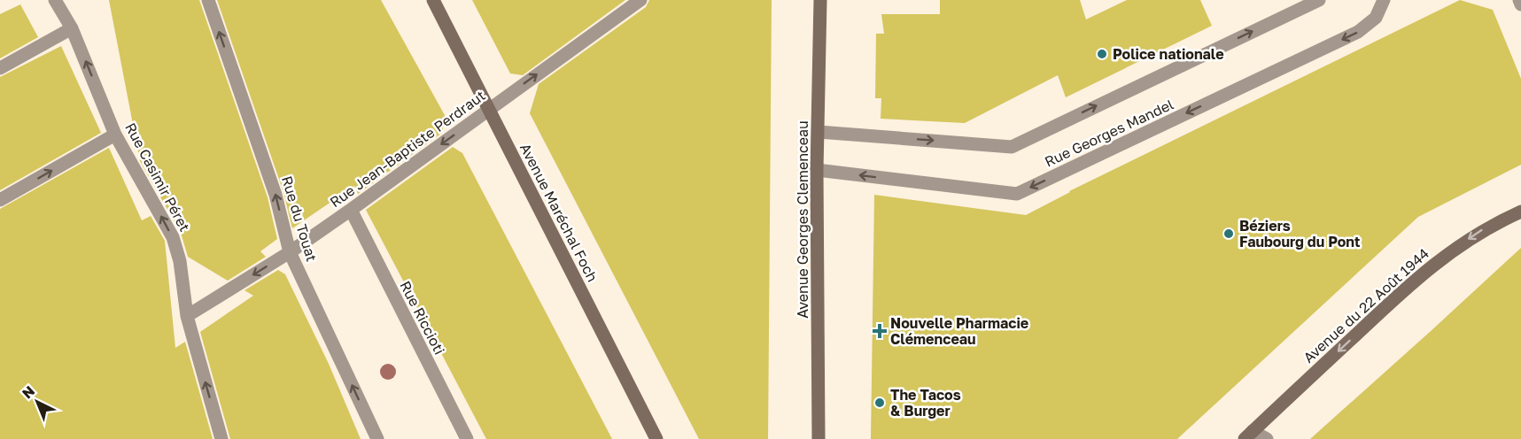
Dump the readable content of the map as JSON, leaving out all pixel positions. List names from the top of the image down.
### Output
{
  "streets": {
    "main road": ["Avenue Maréchal Foch", "Avenue Georges Clemenceau", "Avenue du 22 Août 1944"],
    "street": [
      "Rue Georges Mandel",
      "Rue Jean-Baptiste Perdraut",
      "Rue Casimir Péret",
      "Rue du Touat",
      "Rue Riccioti"
    ]
  },
  "crossings": [
    ["Rue Georges Mandel", "Avenue Georges Clemenceau"],
    ["Rue Jean-Baptiste Perdraut", "Rue Casimir Péret"],
    ["Rue Jean-Baptiste Perdraut", "Avenue Maréchal Foch"],
    ["Rue Jean-Baptiste Perdraut", "Rue du Touat"],
    ["Rue Jean-Baptiste Perdraut", "Rue Riccioti"]
  ],
  "one_way": ["Rue Casimir Péret", "Rue du Touat", "Avenue du 22 Août 1944"],
  "places": {
    "other": ["Police nationale", "Béziers Faubourg du Pont", "The Tacos & Burger"],
    "health": ["Nouvelle Pharmacie Clémenceau"]
  },
  "north": "top left"
}
